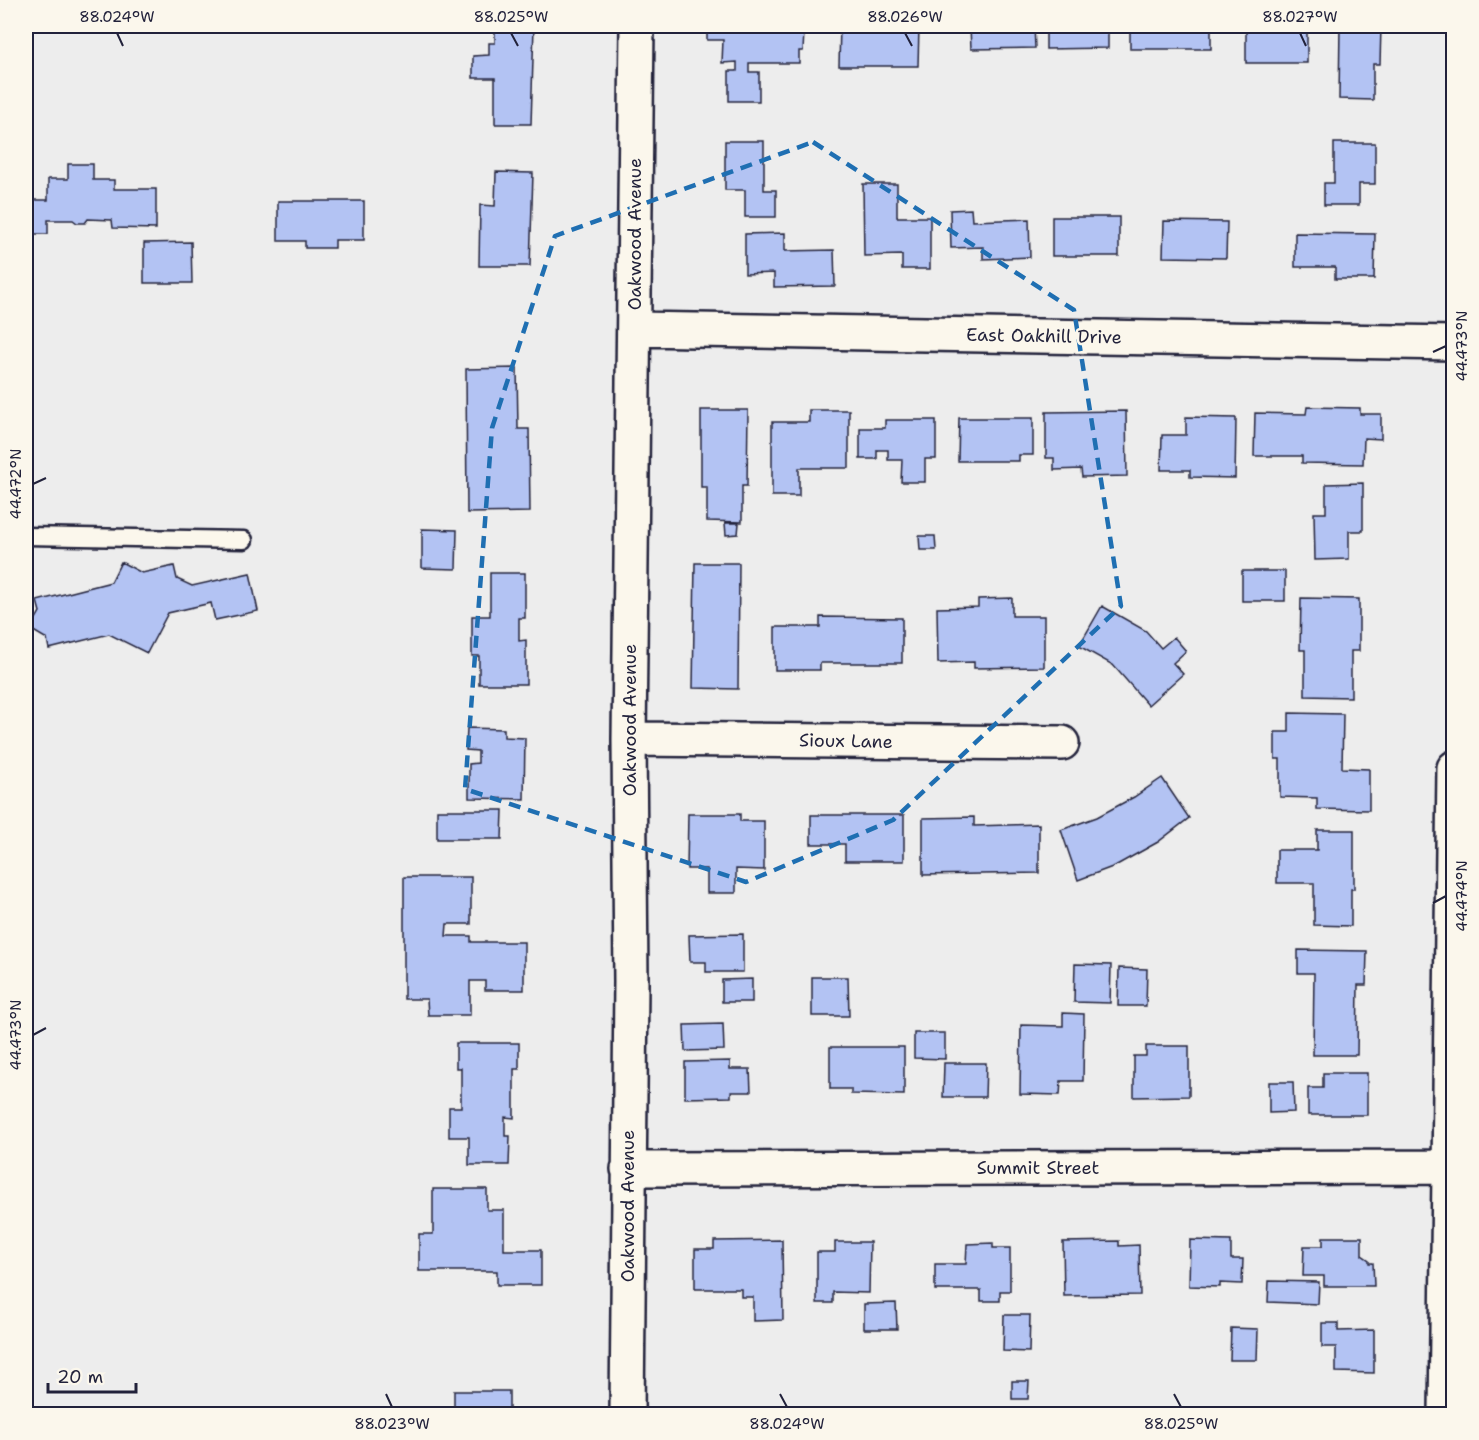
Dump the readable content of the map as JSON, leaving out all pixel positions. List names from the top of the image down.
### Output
{
  "streets": {
    "street": [
      "Oakwood Avenue",
      "East Oakhill Drive",
      "Sioux Lane",
      "Summit Street"
    ]
  },
  "crossings": [
    ["Oakwood Avenue", "East Oakhill Drive"],
    ["Oakwood Avenue", "Sioux Lane"],
    ["Oakwood Avenue", "Summit Street"]
  ],
  "scale_bar": "20 m",
  "coordinates": [
    "88.024°W",
    "88.025°W",
    "88.026°W",
    "88.027°W",
    "44.473°N",
    "44.472°N",
    "44.474°N",
    "88.023°W"
  ]
}
